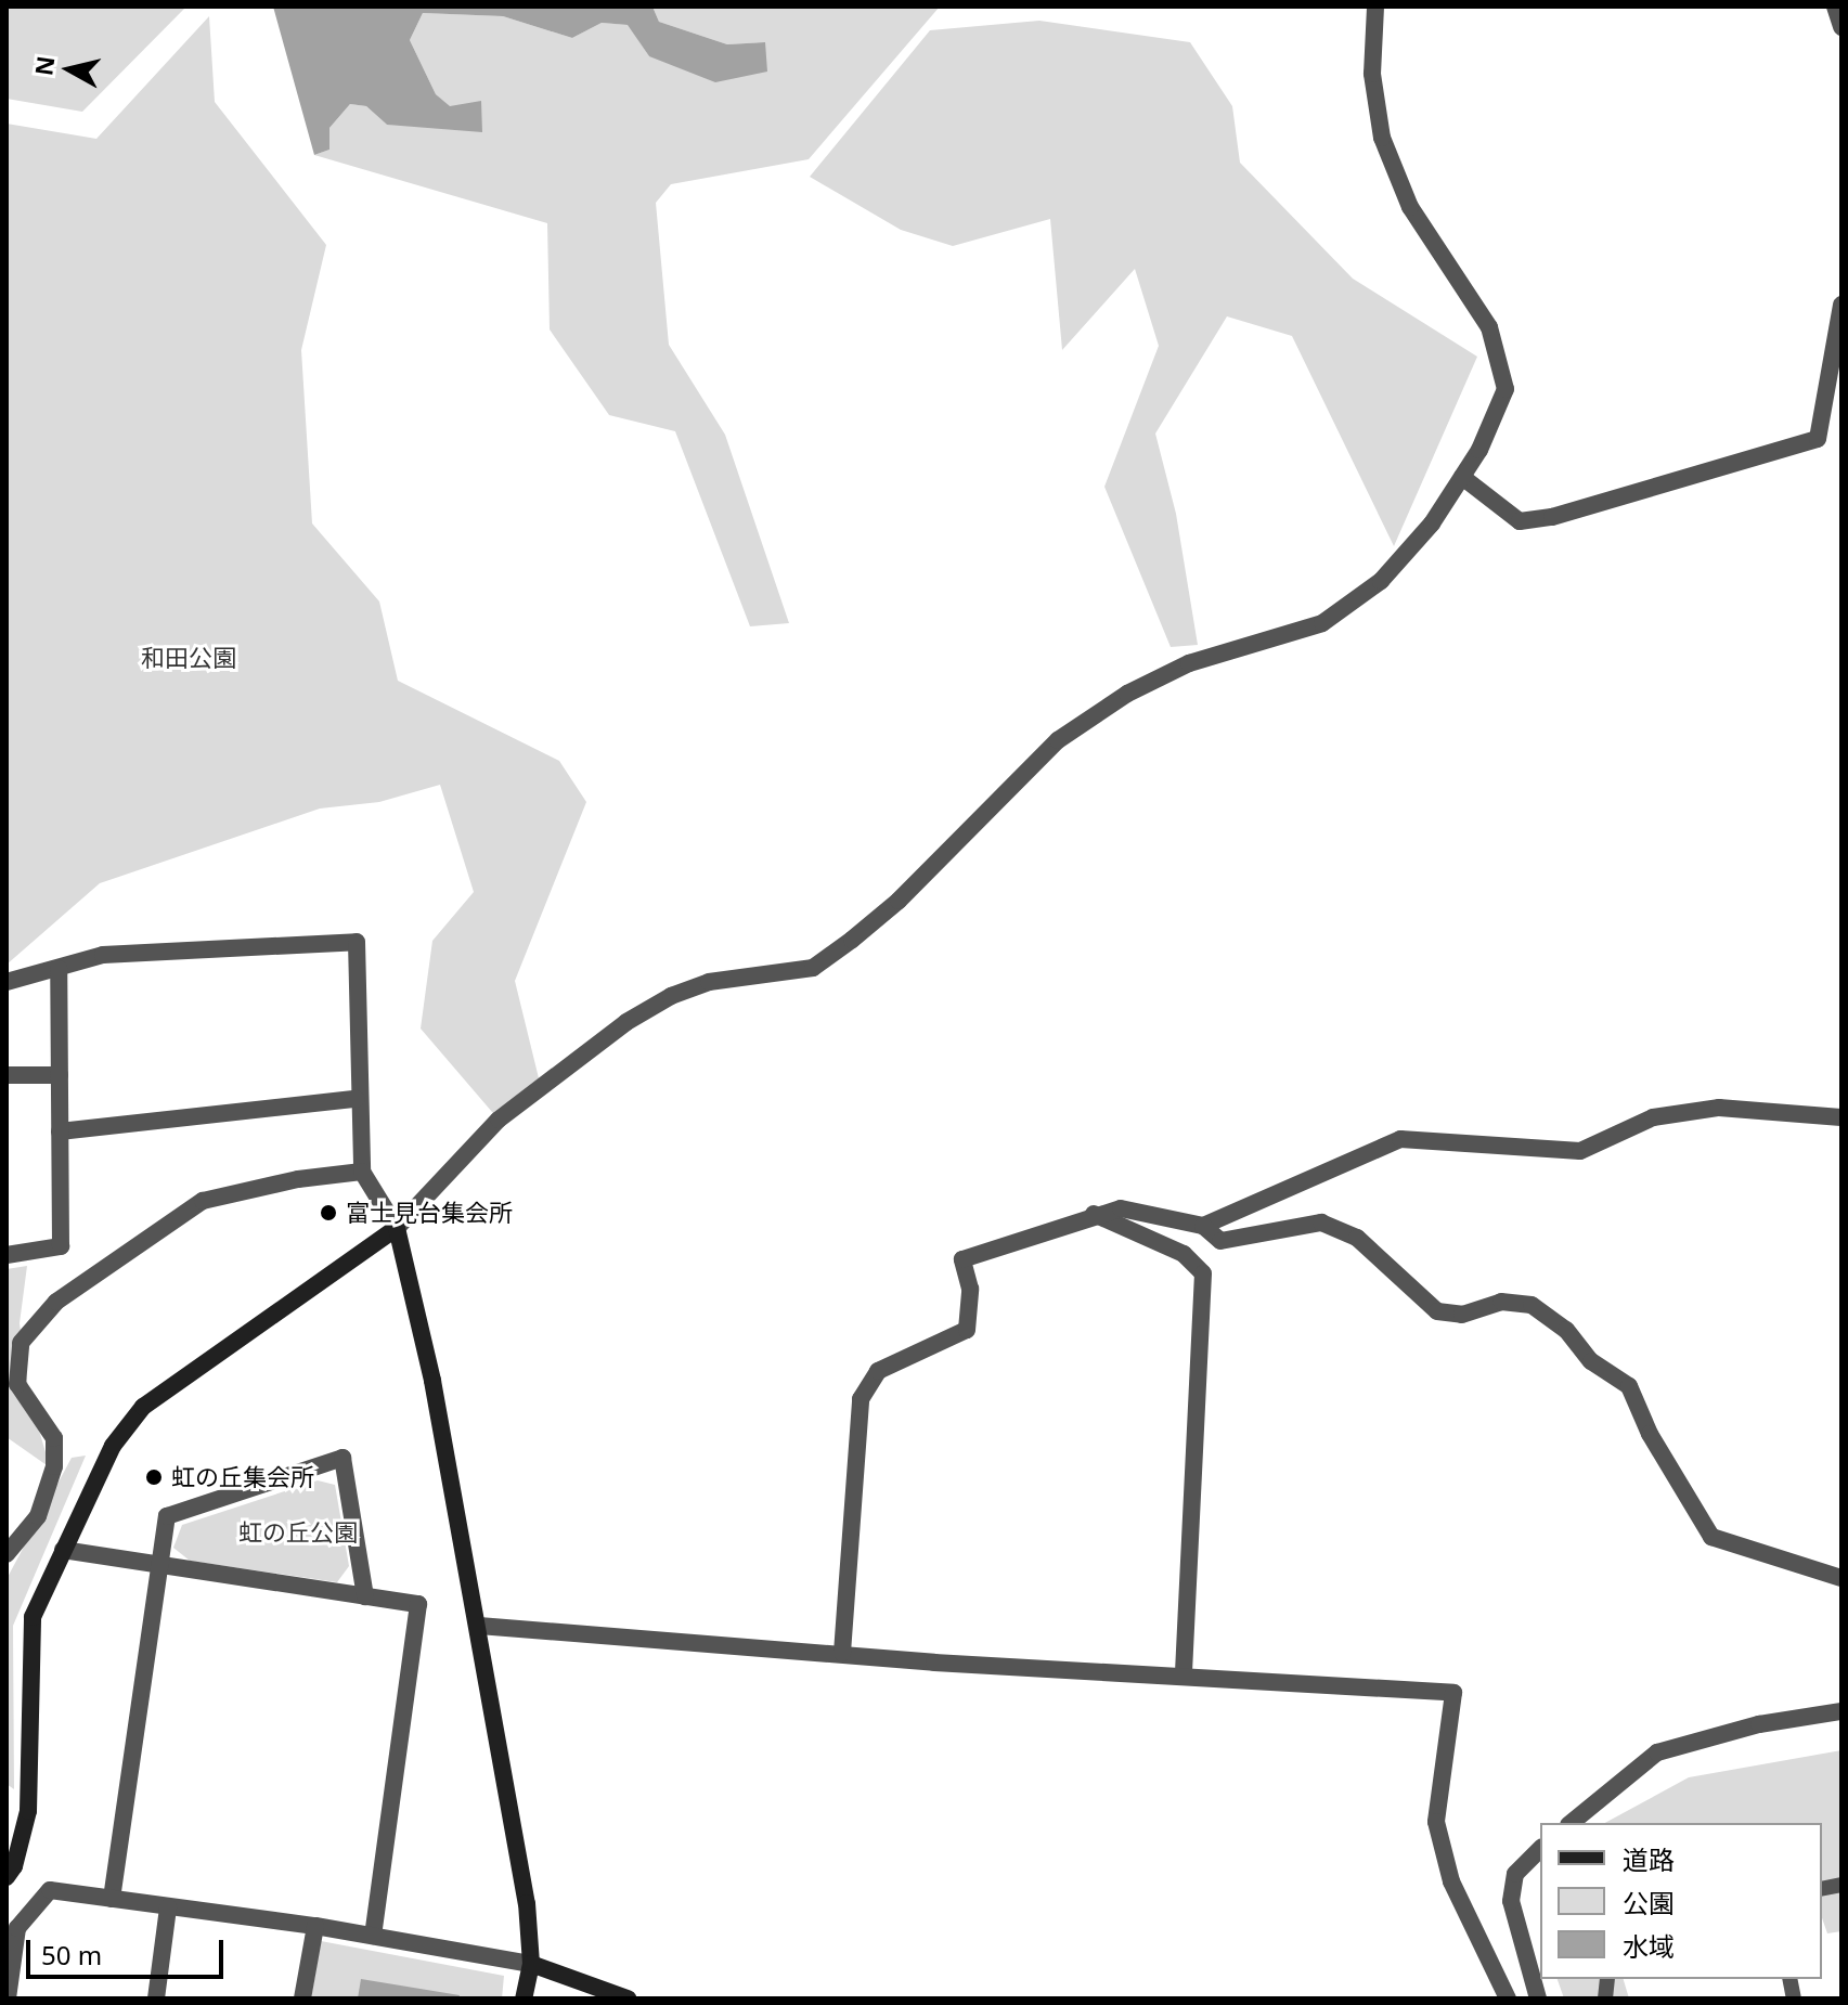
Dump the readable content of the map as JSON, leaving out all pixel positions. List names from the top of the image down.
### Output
{
  "parks": ["和田公園", "虹の丘公園"],
  "places": ["富士見台集会所", "虹の丘集会所"],
  "legend": ["道路", "公園", "水域"],
  "scale_bar": "50 m",
  "north": "left"
}
